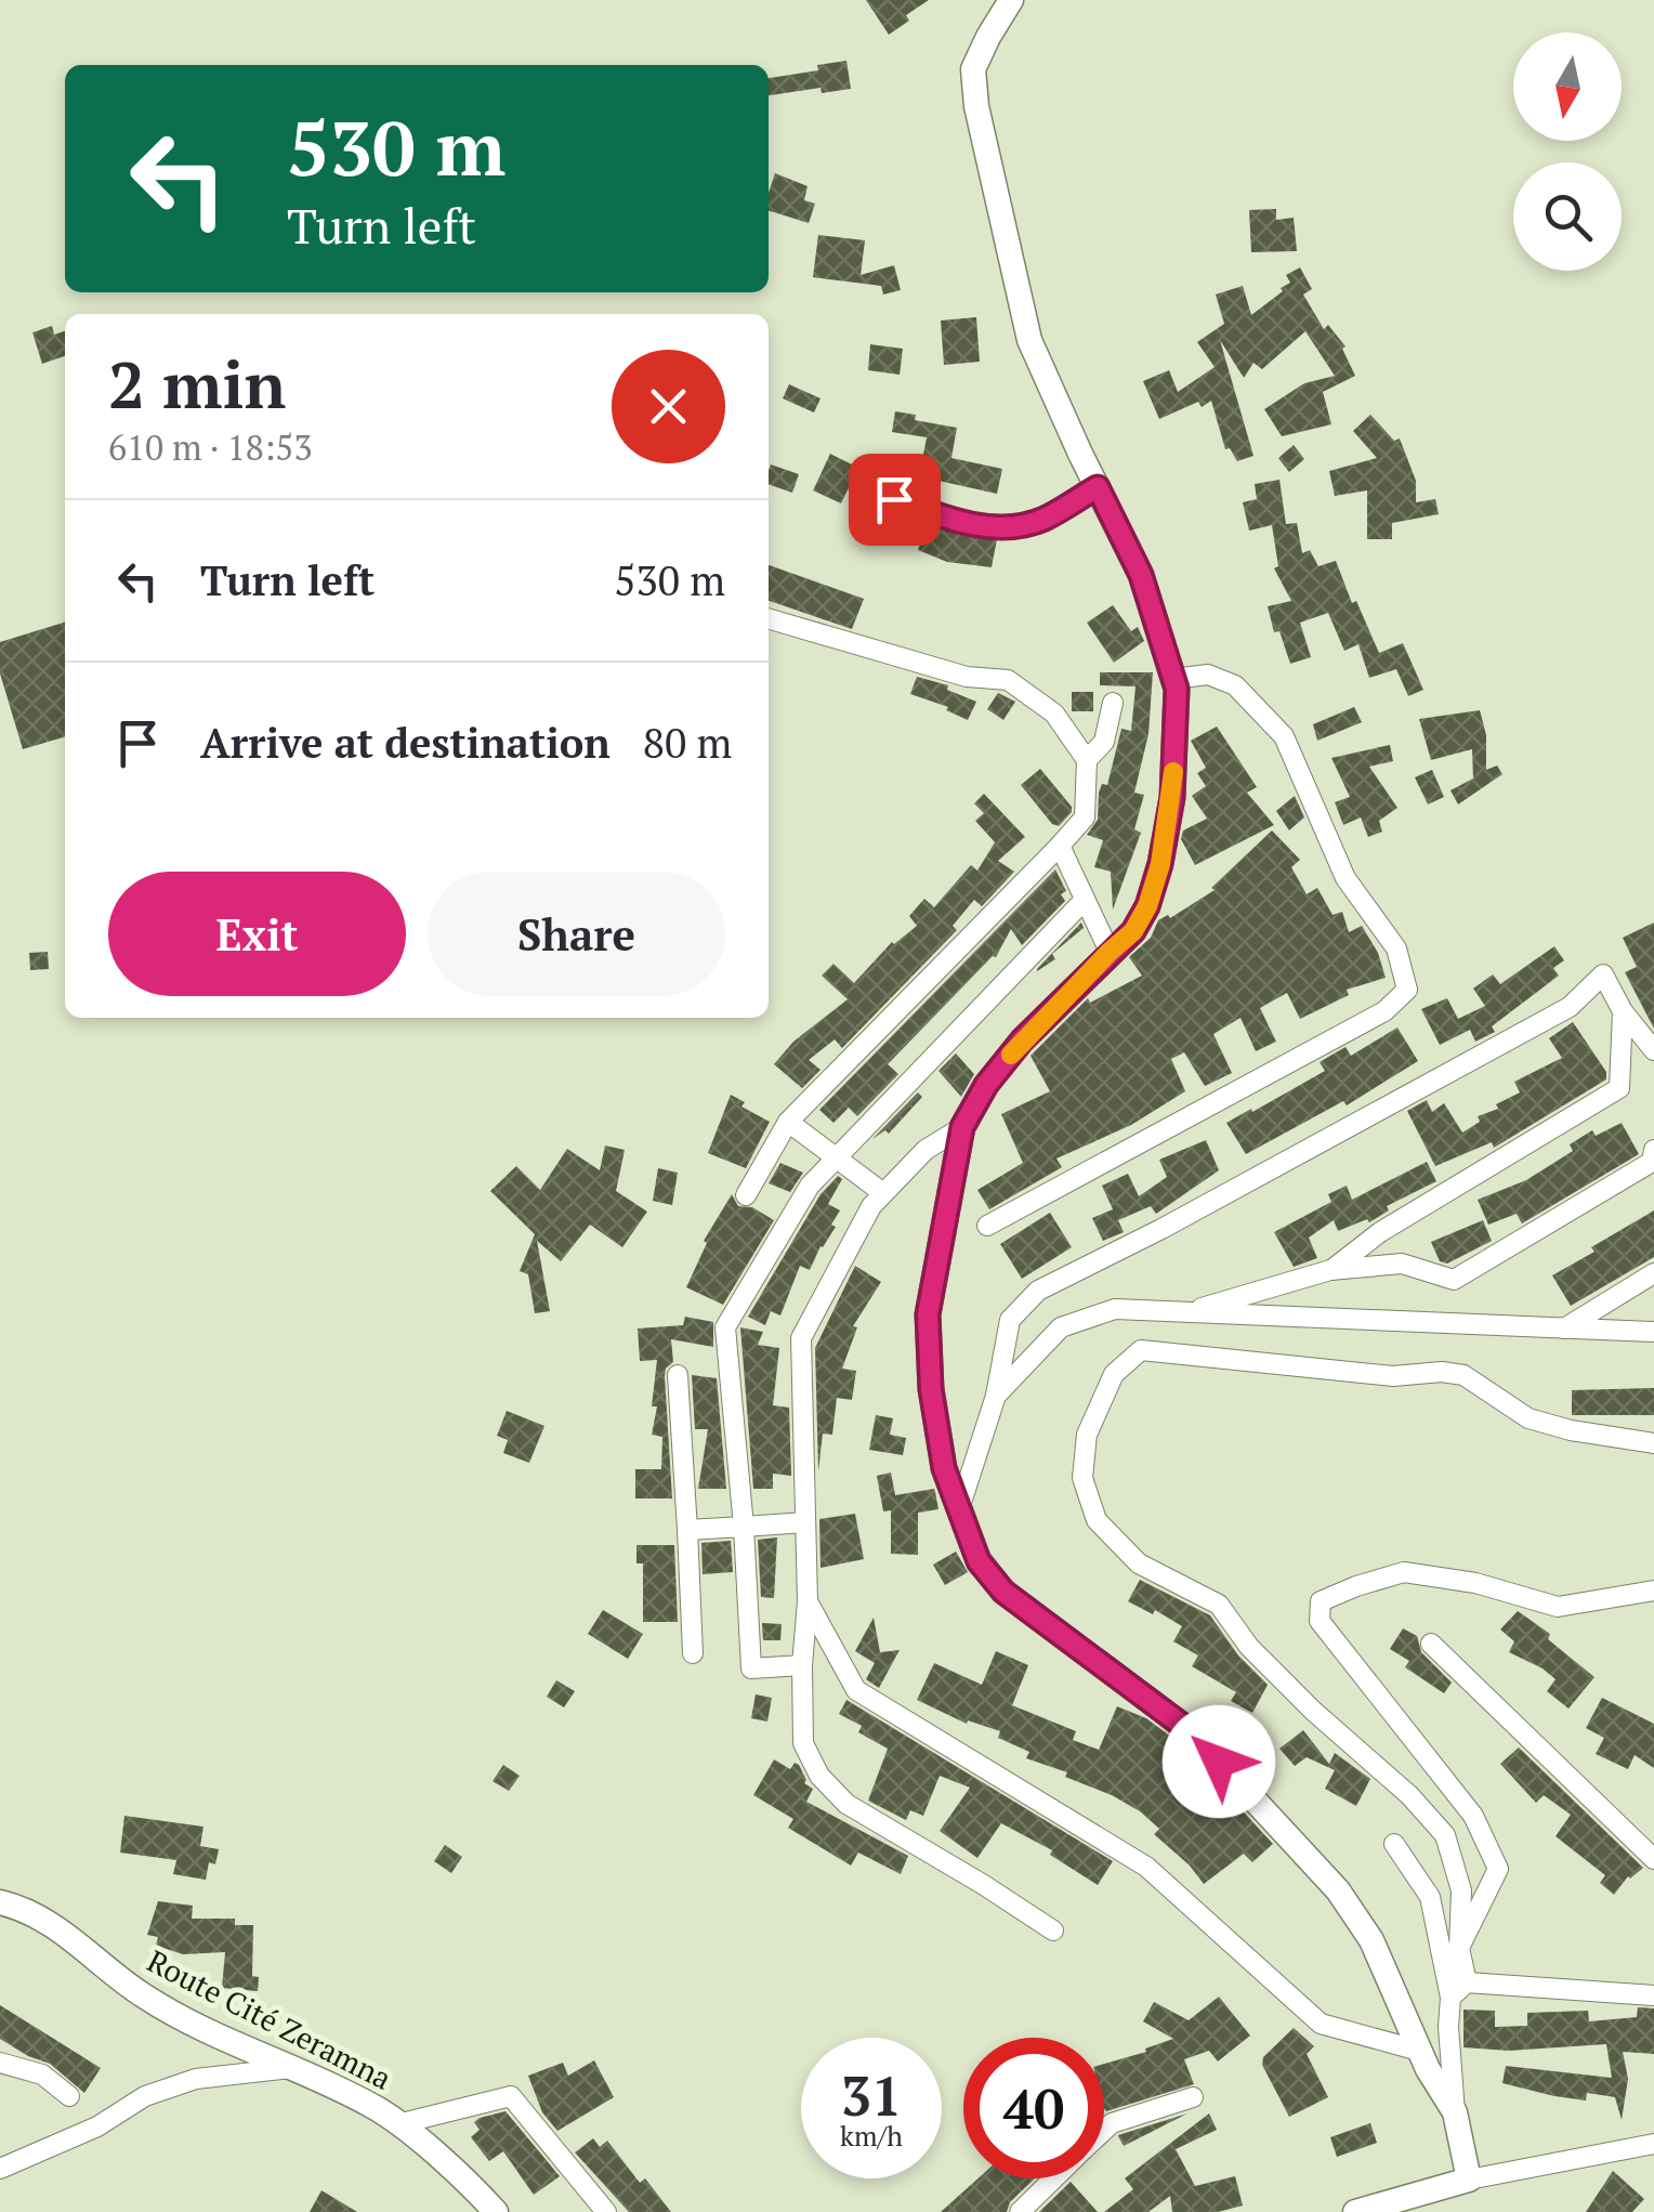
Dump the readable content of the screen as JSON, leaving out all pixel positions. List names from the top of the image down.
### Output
{
  "streets": {
    "street": ["Route Cité Zeramna"]
  },
  "north": "bottom",
  "page": {
    "turn": ["530 m", "Turn left"],
    "heading": ["2 min", "610 m · 18:53"],
    "list": [
      {
        "name": "Turn left",
        "value": "530 m"
      },
      {
        "name": "Arrive at destination",
        "value": "80 m"
      }
    ],
    "buttons": ["Exit", "Share"],
    "speed": "31 km/h",
    "limit": "40"
  }
}
